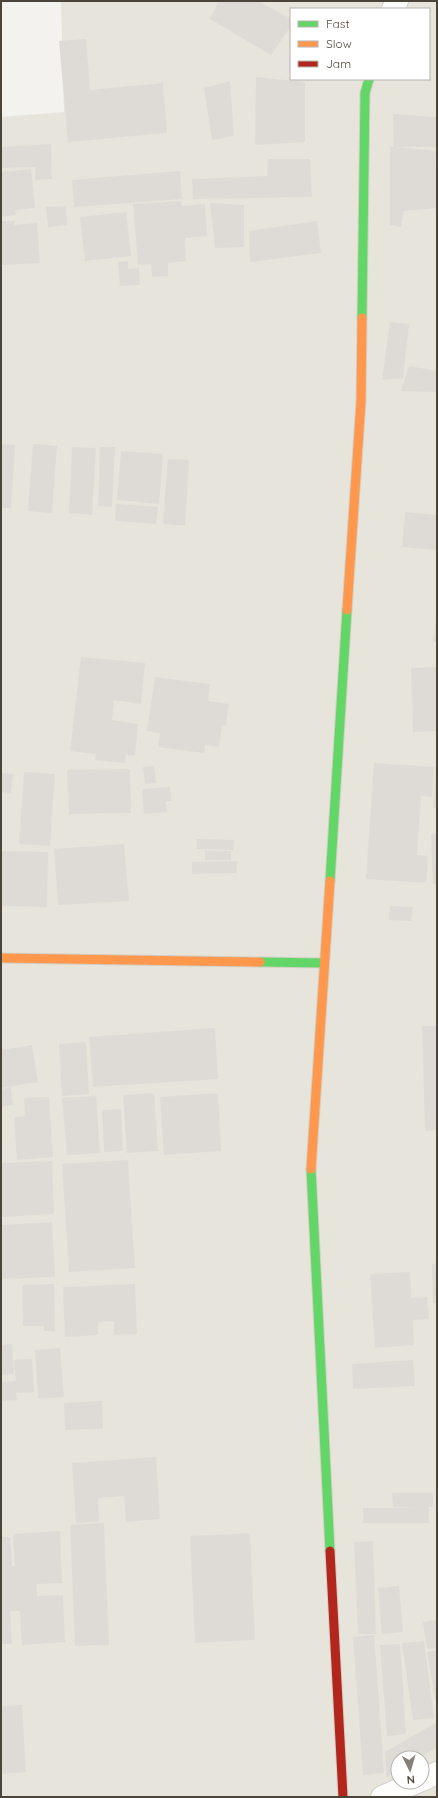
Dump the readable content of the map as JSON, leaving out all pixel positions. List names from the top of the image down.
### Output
{
  "legend": ["Fast", "Slow", "Jam"],
  "north": "bottom"
}
